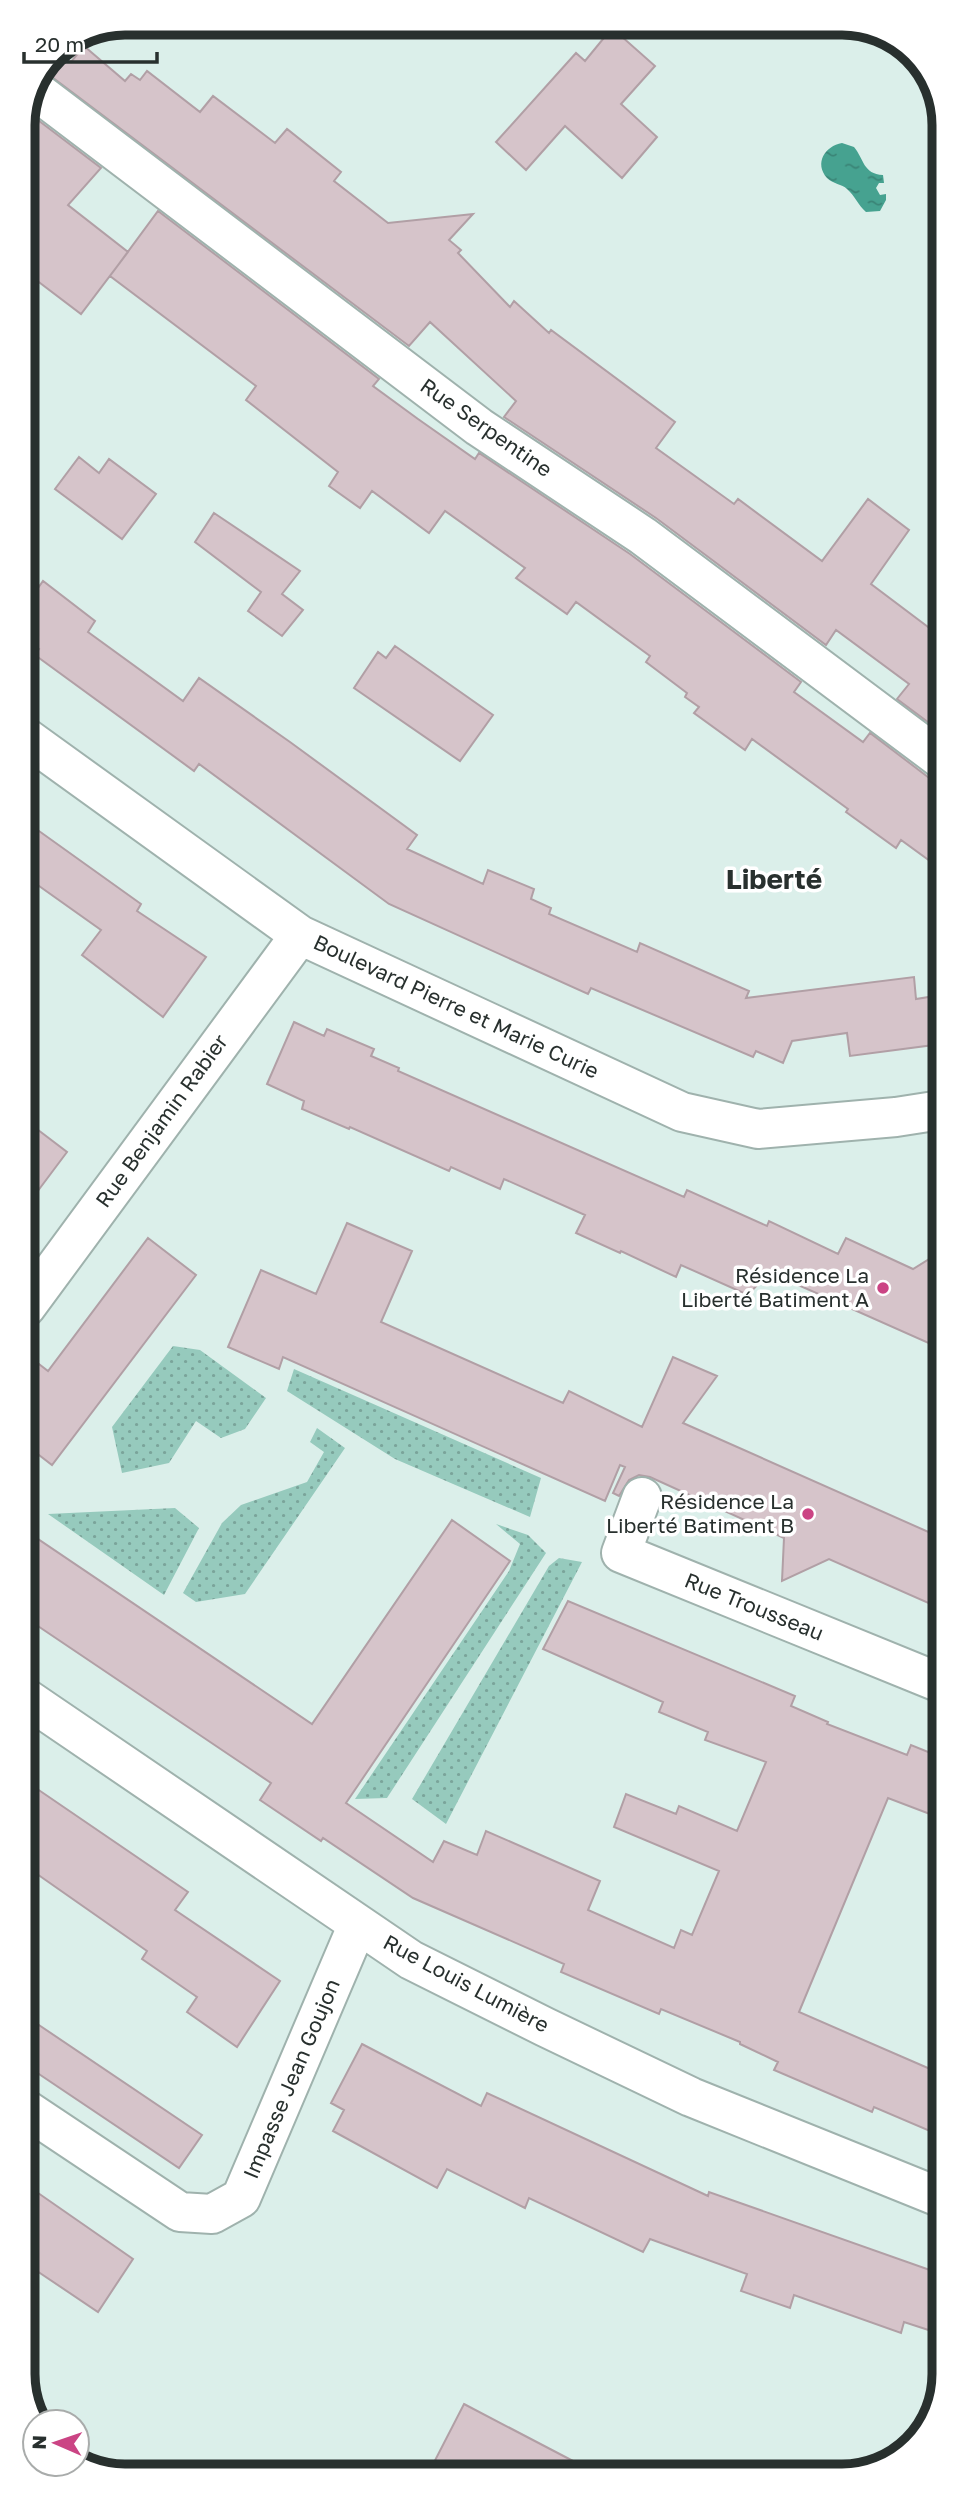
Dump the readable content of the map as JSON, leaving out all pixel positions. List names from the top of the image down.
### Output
{
  "streets": {
    "street": [
      "Rue Serpentine",
      "Boulevard Pierre et Marie Curie",
      "Rue Benjamin Rabier",
      "Rue Trousseau",
      "Rue Louis Lumière",
      "Impasse Jean Goujon"
    ]
  },
  "crossings": [
    ["Boulevard Pierre et Marie Curie", "Rue Benjamin Rabier"],
    ["Rue Louis Lumière", "Impasse Jean Goujon"]
  ],
  "districts": ["Liberté"],
  "places": ["Résidence La Liberté Batiment A", "Résidence La Liberté Batiment B"],
  "scale_bar": "20 m",
  "north": "left"
}
